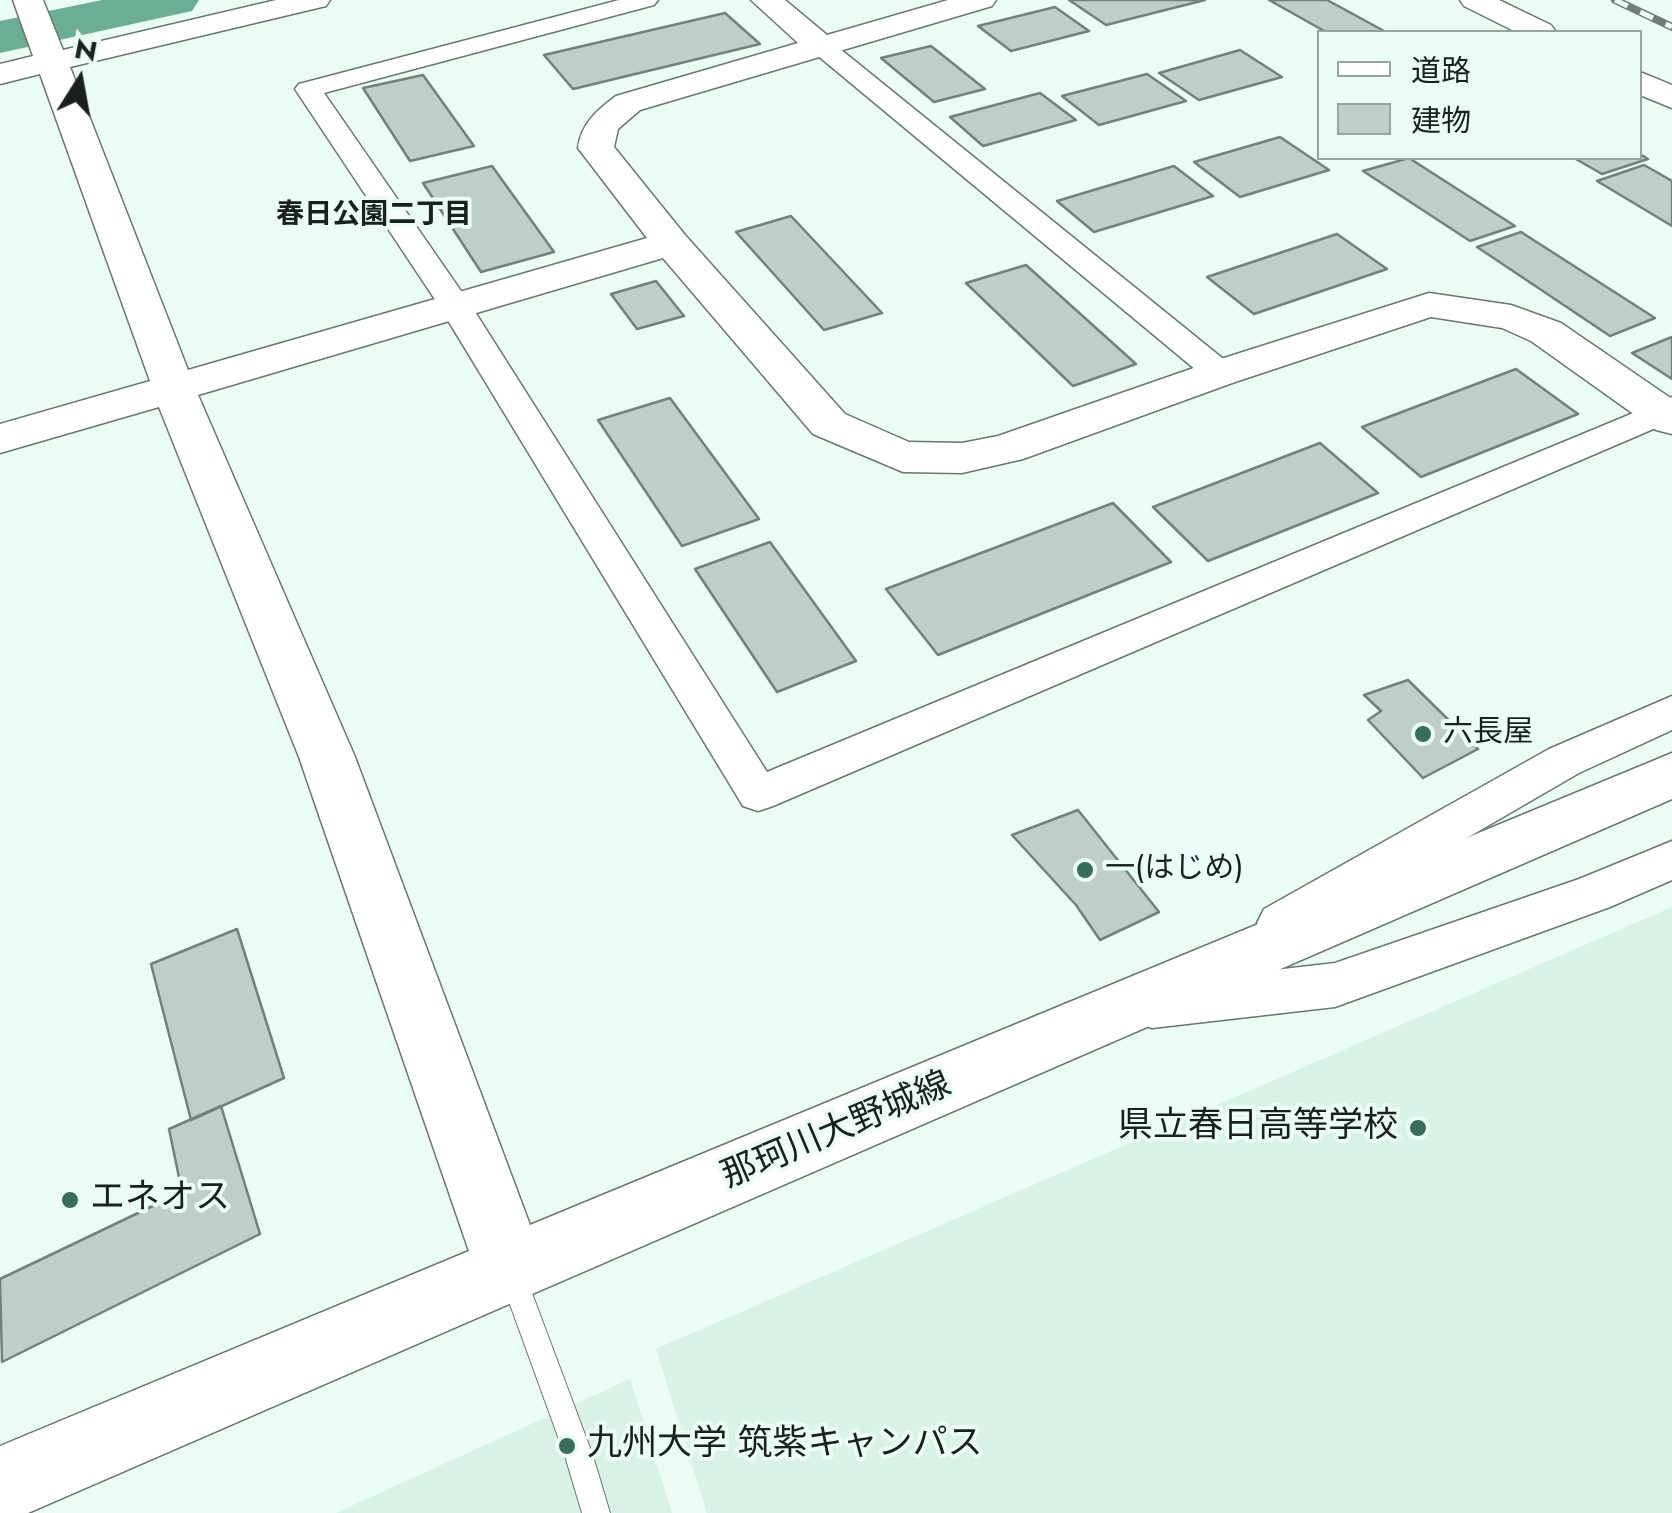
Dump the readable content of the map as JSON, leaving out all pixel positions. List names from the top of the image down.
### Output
{
  "streets": {
    "street": ["那珂川大野城線"]
  },
  "districts": ["春日公園二丁目"],
  "places": [
    "六長屋",
    "一(はじめ)",
    "県立春日高等学校",
    "エネオス",
    "九州大学 筑紫キャンパス"
  ],
  "legend": ["道路", "建物"],
  "north": "top"
}
